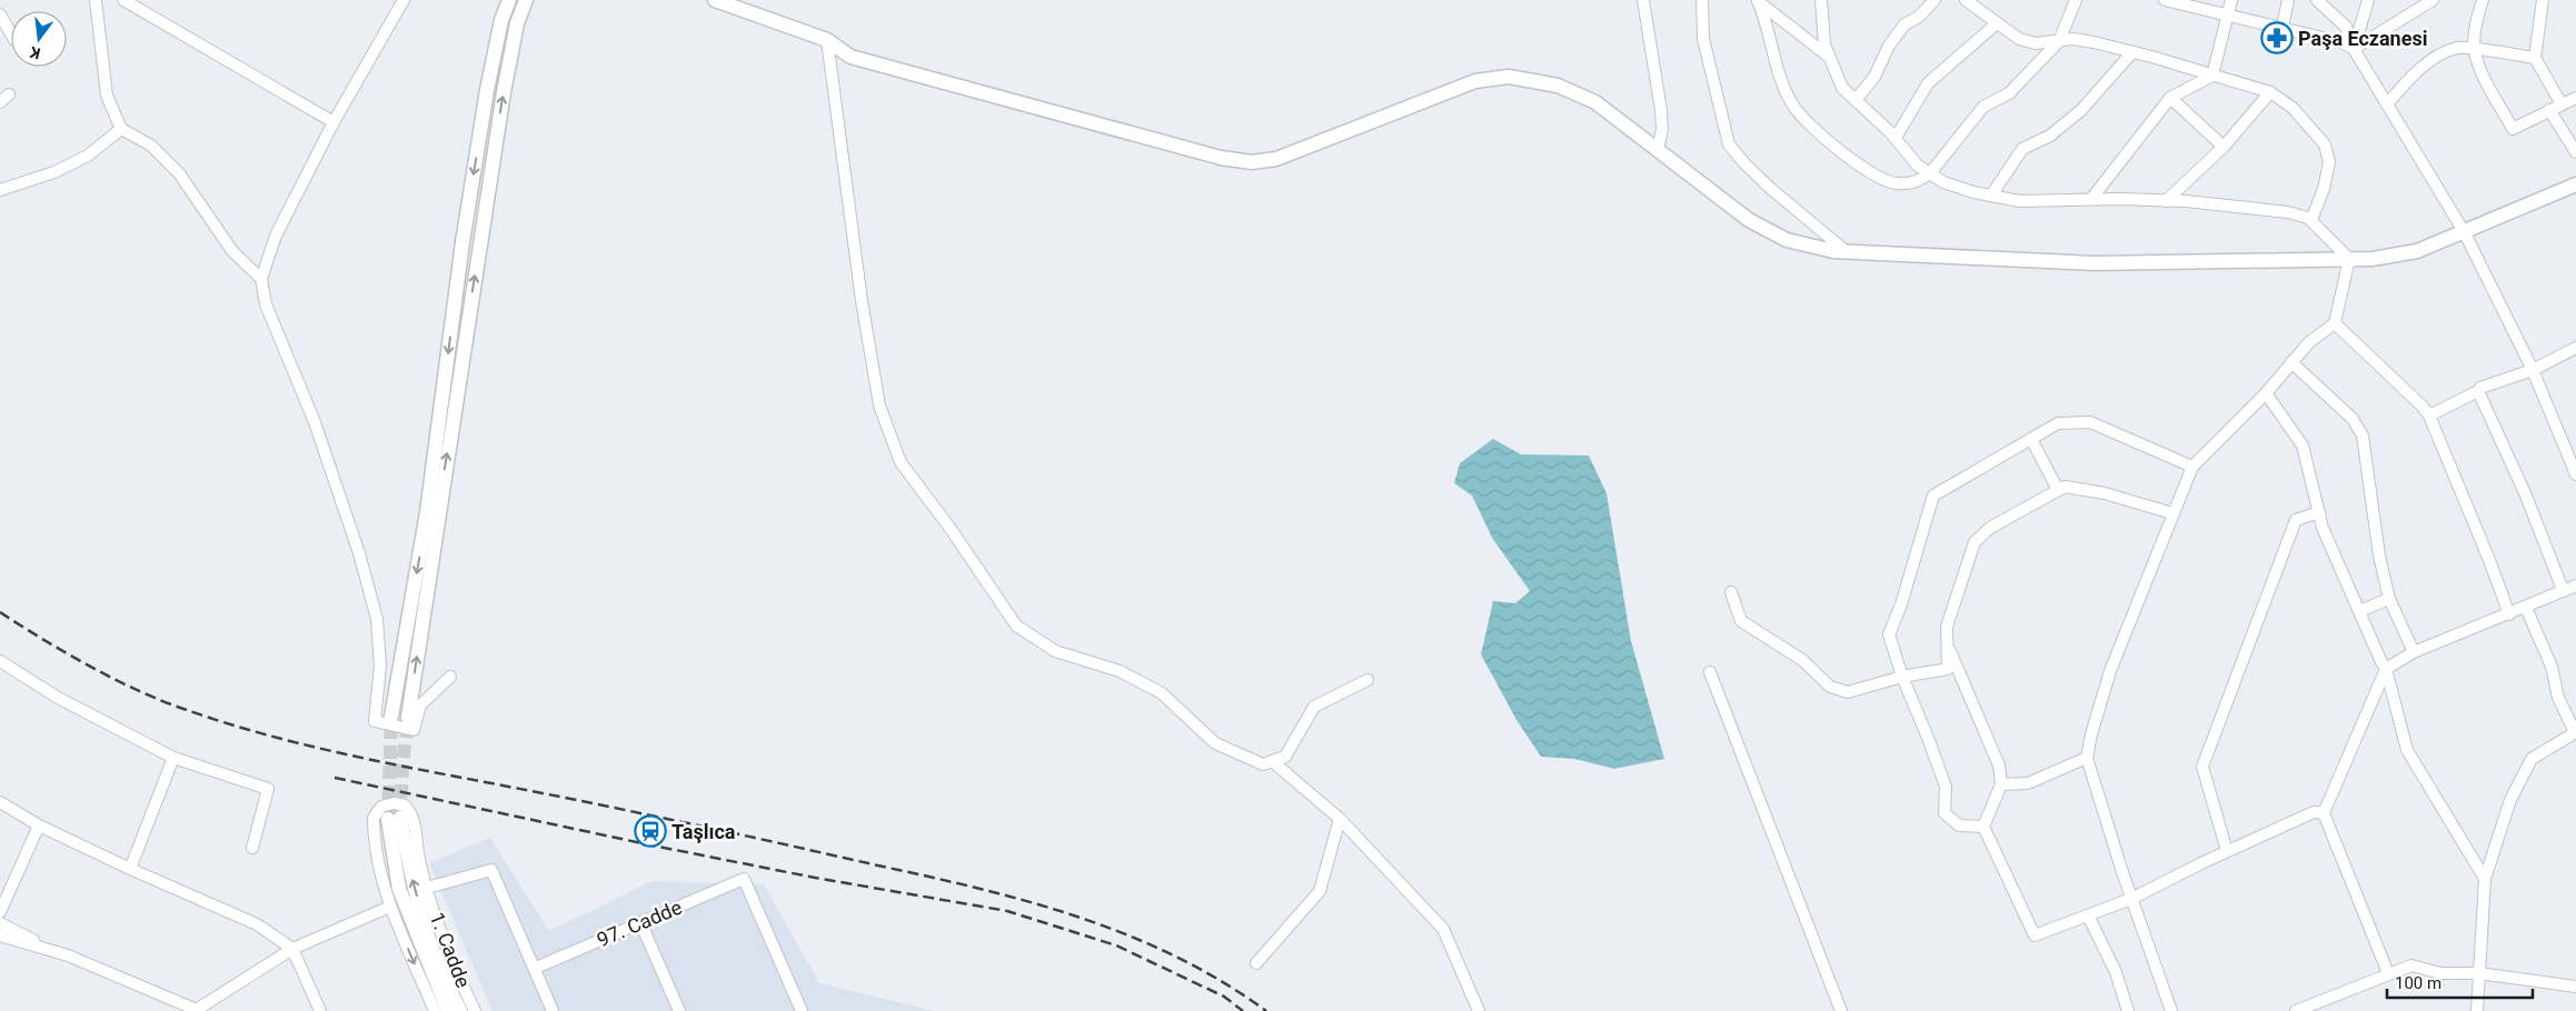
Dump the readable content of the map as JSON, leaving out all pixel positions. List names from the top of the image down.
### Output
{
  "streets": {
    "street": ["97. Cadde", "1. Cadde"]
  },
  "places": {
    "pharmacy": ["Paşa Eczanesi"],
    "station": ["Taşlıca"]
  },
  "scale_bar": "100 m",
  "north": "bottom"
}
